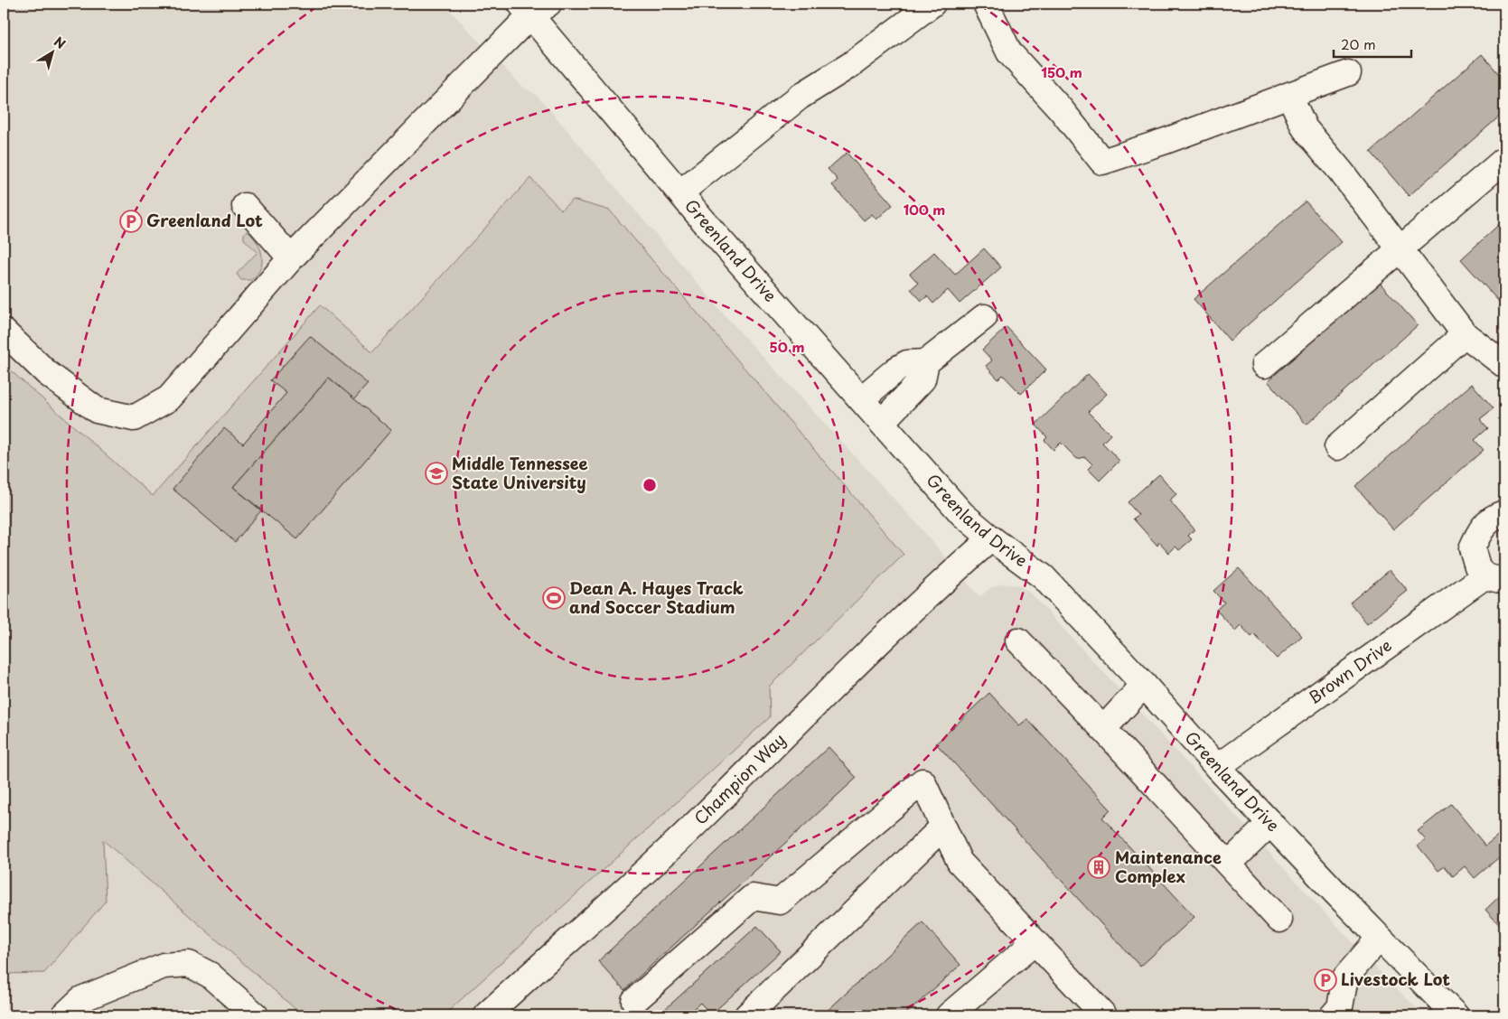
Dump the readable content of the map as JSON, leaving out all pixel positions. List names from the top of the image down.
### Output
{
  "streets": {
    "street": ["Greenland Drive", "Brown Drive", "Champion Way"]
  },
  "crossings": [
    ["Greenland Drive", "Brown Drive"],
    ["Greenland Drive", "Champion Way"]
  ],
  "places": {
    "parking": ["Greenland Lot", "Livestock Lot"],
    "school or university": ["Middle Tennessee State University"],
    "sports": ["Dean A. Hayes Track and Soccer Stadium"],
    "building": ["Maintenance Complex"]
  },
  "scale_bar": "20 m",
  "north": "top right",
  "rings": ["150 m", "100 m", "50 m"]
}
